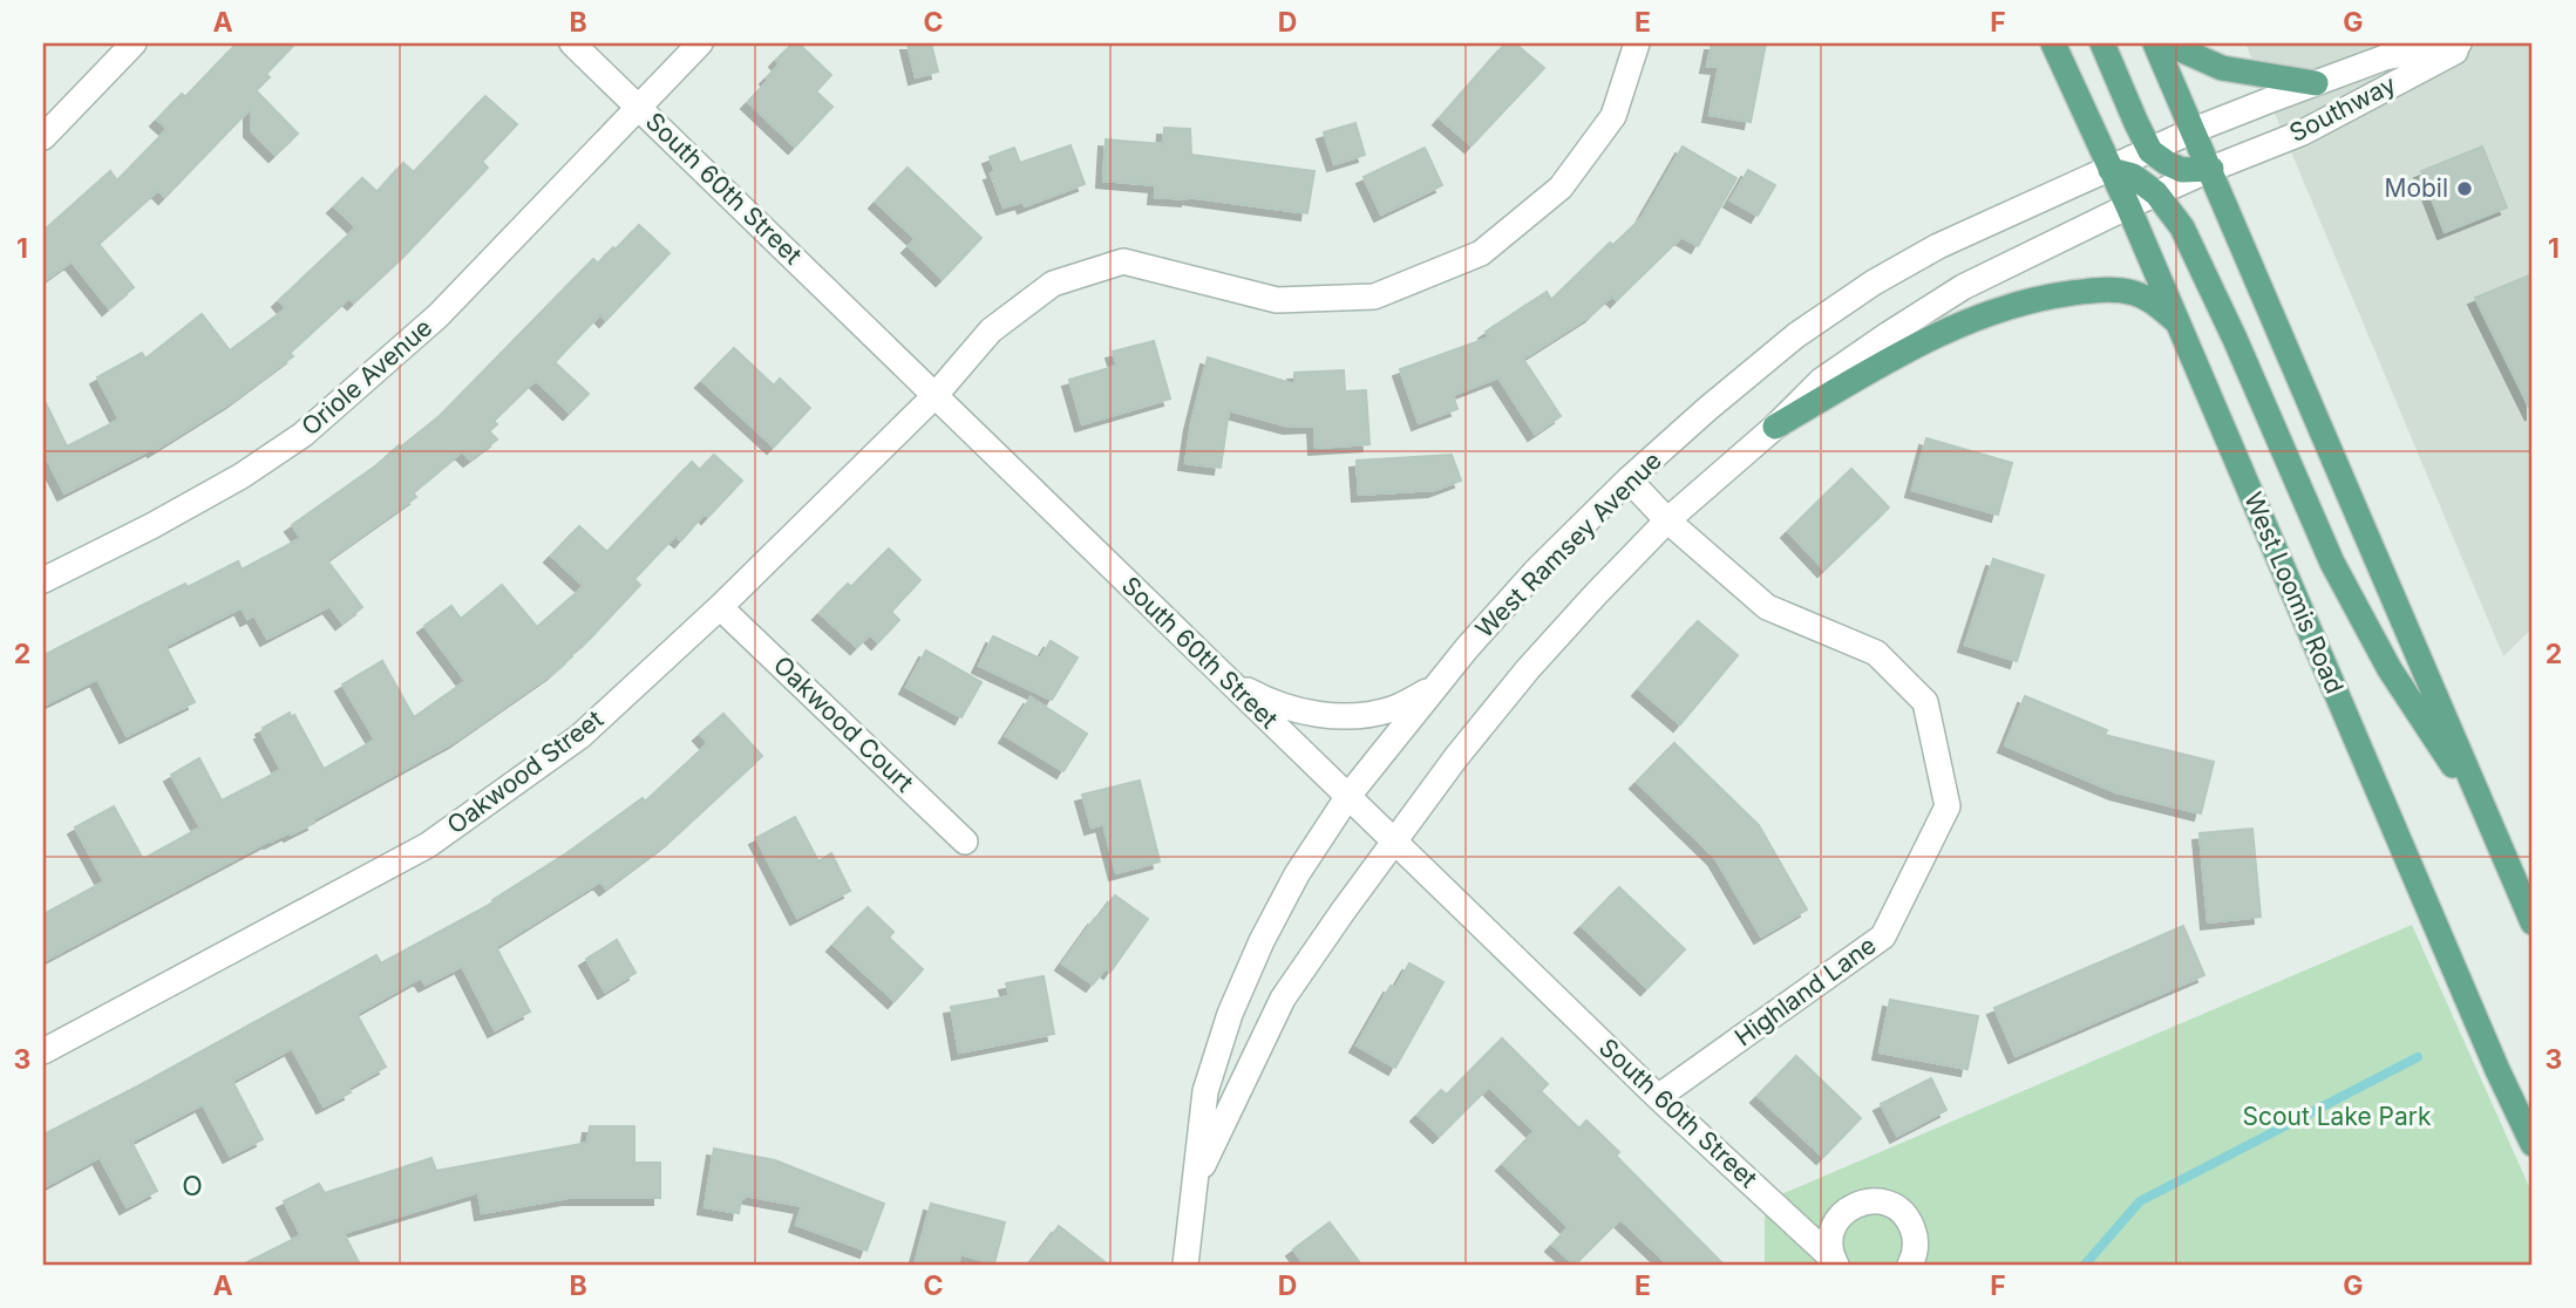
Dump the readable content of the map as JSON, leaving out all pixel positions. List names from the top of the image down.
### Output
{
  "streets": {
    "main road": ["West Loomis Road"],
    "street": [
      "Southway",
      "South 60th Street",
      "Oriole Avenue",
      "West Ramsey Avenue",
      "Oakwood Court",
      "Oakwood Street",
      "Highland Lane"
    ]
  },
  "crossings": [
    ["Southway", "West Ramsey Avenue"],
    ["South 60th Street", "Oriole Avenue"],
    ["South 60th Street", "West Ramsey Avenue"],
    ["South 60th Street", "Oakwood Street"],
    ["South 60th Street", "Highland Lane"],
    ["West Ramsey Avenue", "West Loomis Road"],
    ["West Ramsey Avenue", "Highland Lane"],
    ["Oakwood Court", "Oakwood Street"]
  ],
  "districts": ["O"],
  "parks": ["Scout Lake Park"],
  "places": ["Mobil"],
  "grid": {
    "columns": [
      "A",
      "B",
      "C",
      "D",
      "E",
      "F",
      "G"
    ],
    "rows": ["1", "2", "3"]
  }
}
